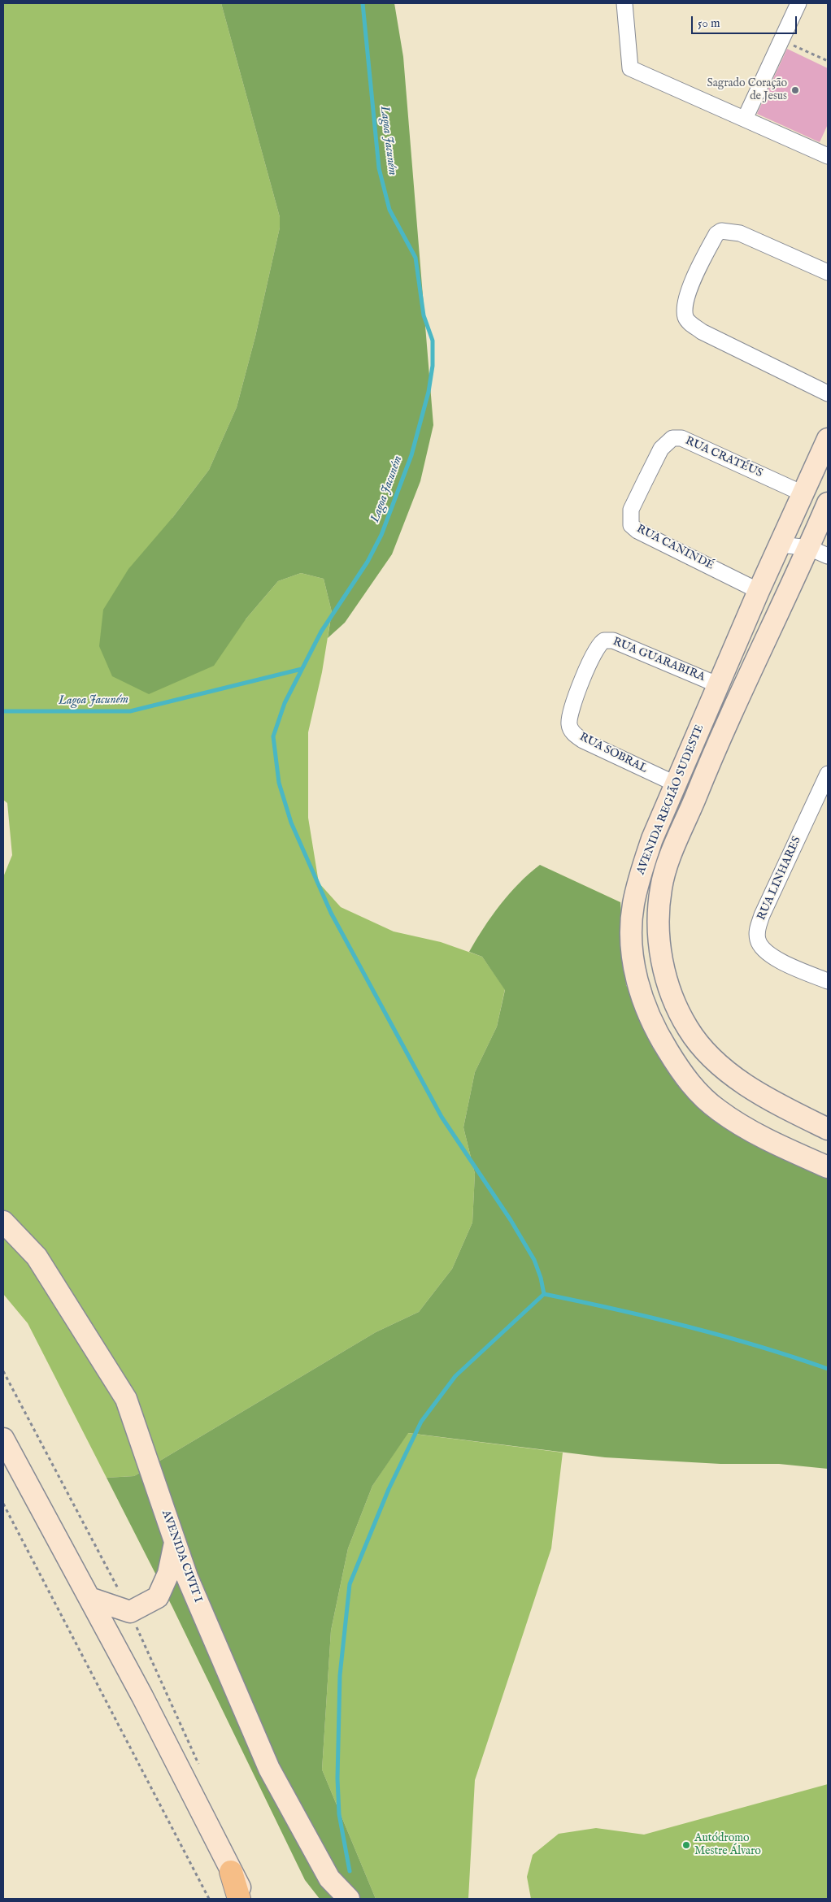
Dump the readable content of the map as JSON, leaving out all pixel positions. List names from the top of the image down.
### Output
{
  "streets": {
    "street": [
      "RUA CRATÉUS",
      "RUA CANINDÉ",
      "RUA GUARABIRA",
      "RUA SOBRAL",
      "AVENIDA REGIÃO SUDESTE",
      "RUA LINHARES",
      "AVENIDA CIVIT I"
    ]
  },
  "crossings": [
    ["RUA CRATÉUS", "RUA CANINDÉ"],
    ["RUA CRATÉUS", "AVENIDA REGIÃO SUDESTE"],
    ["RUA CANINDÉ", "AVENIDA REGIÃO SUDESTE"],
    ["RUA GUARABIRA", "RUA SOBRAL"],
    ["RUA GUARABIRA", "AVENIDA REGIÃO SUDESTE"],
    ["RUA SOBRAL", "AVENIDA REGIÃO SUDESTE"]
  ],
  "water": ["Lagoa Jacuném"],
  "places": ["Sagrado Coração de Jesus", "Autódromo Mestre Álvaro"],
  "scale_bar": "50 m"
}
